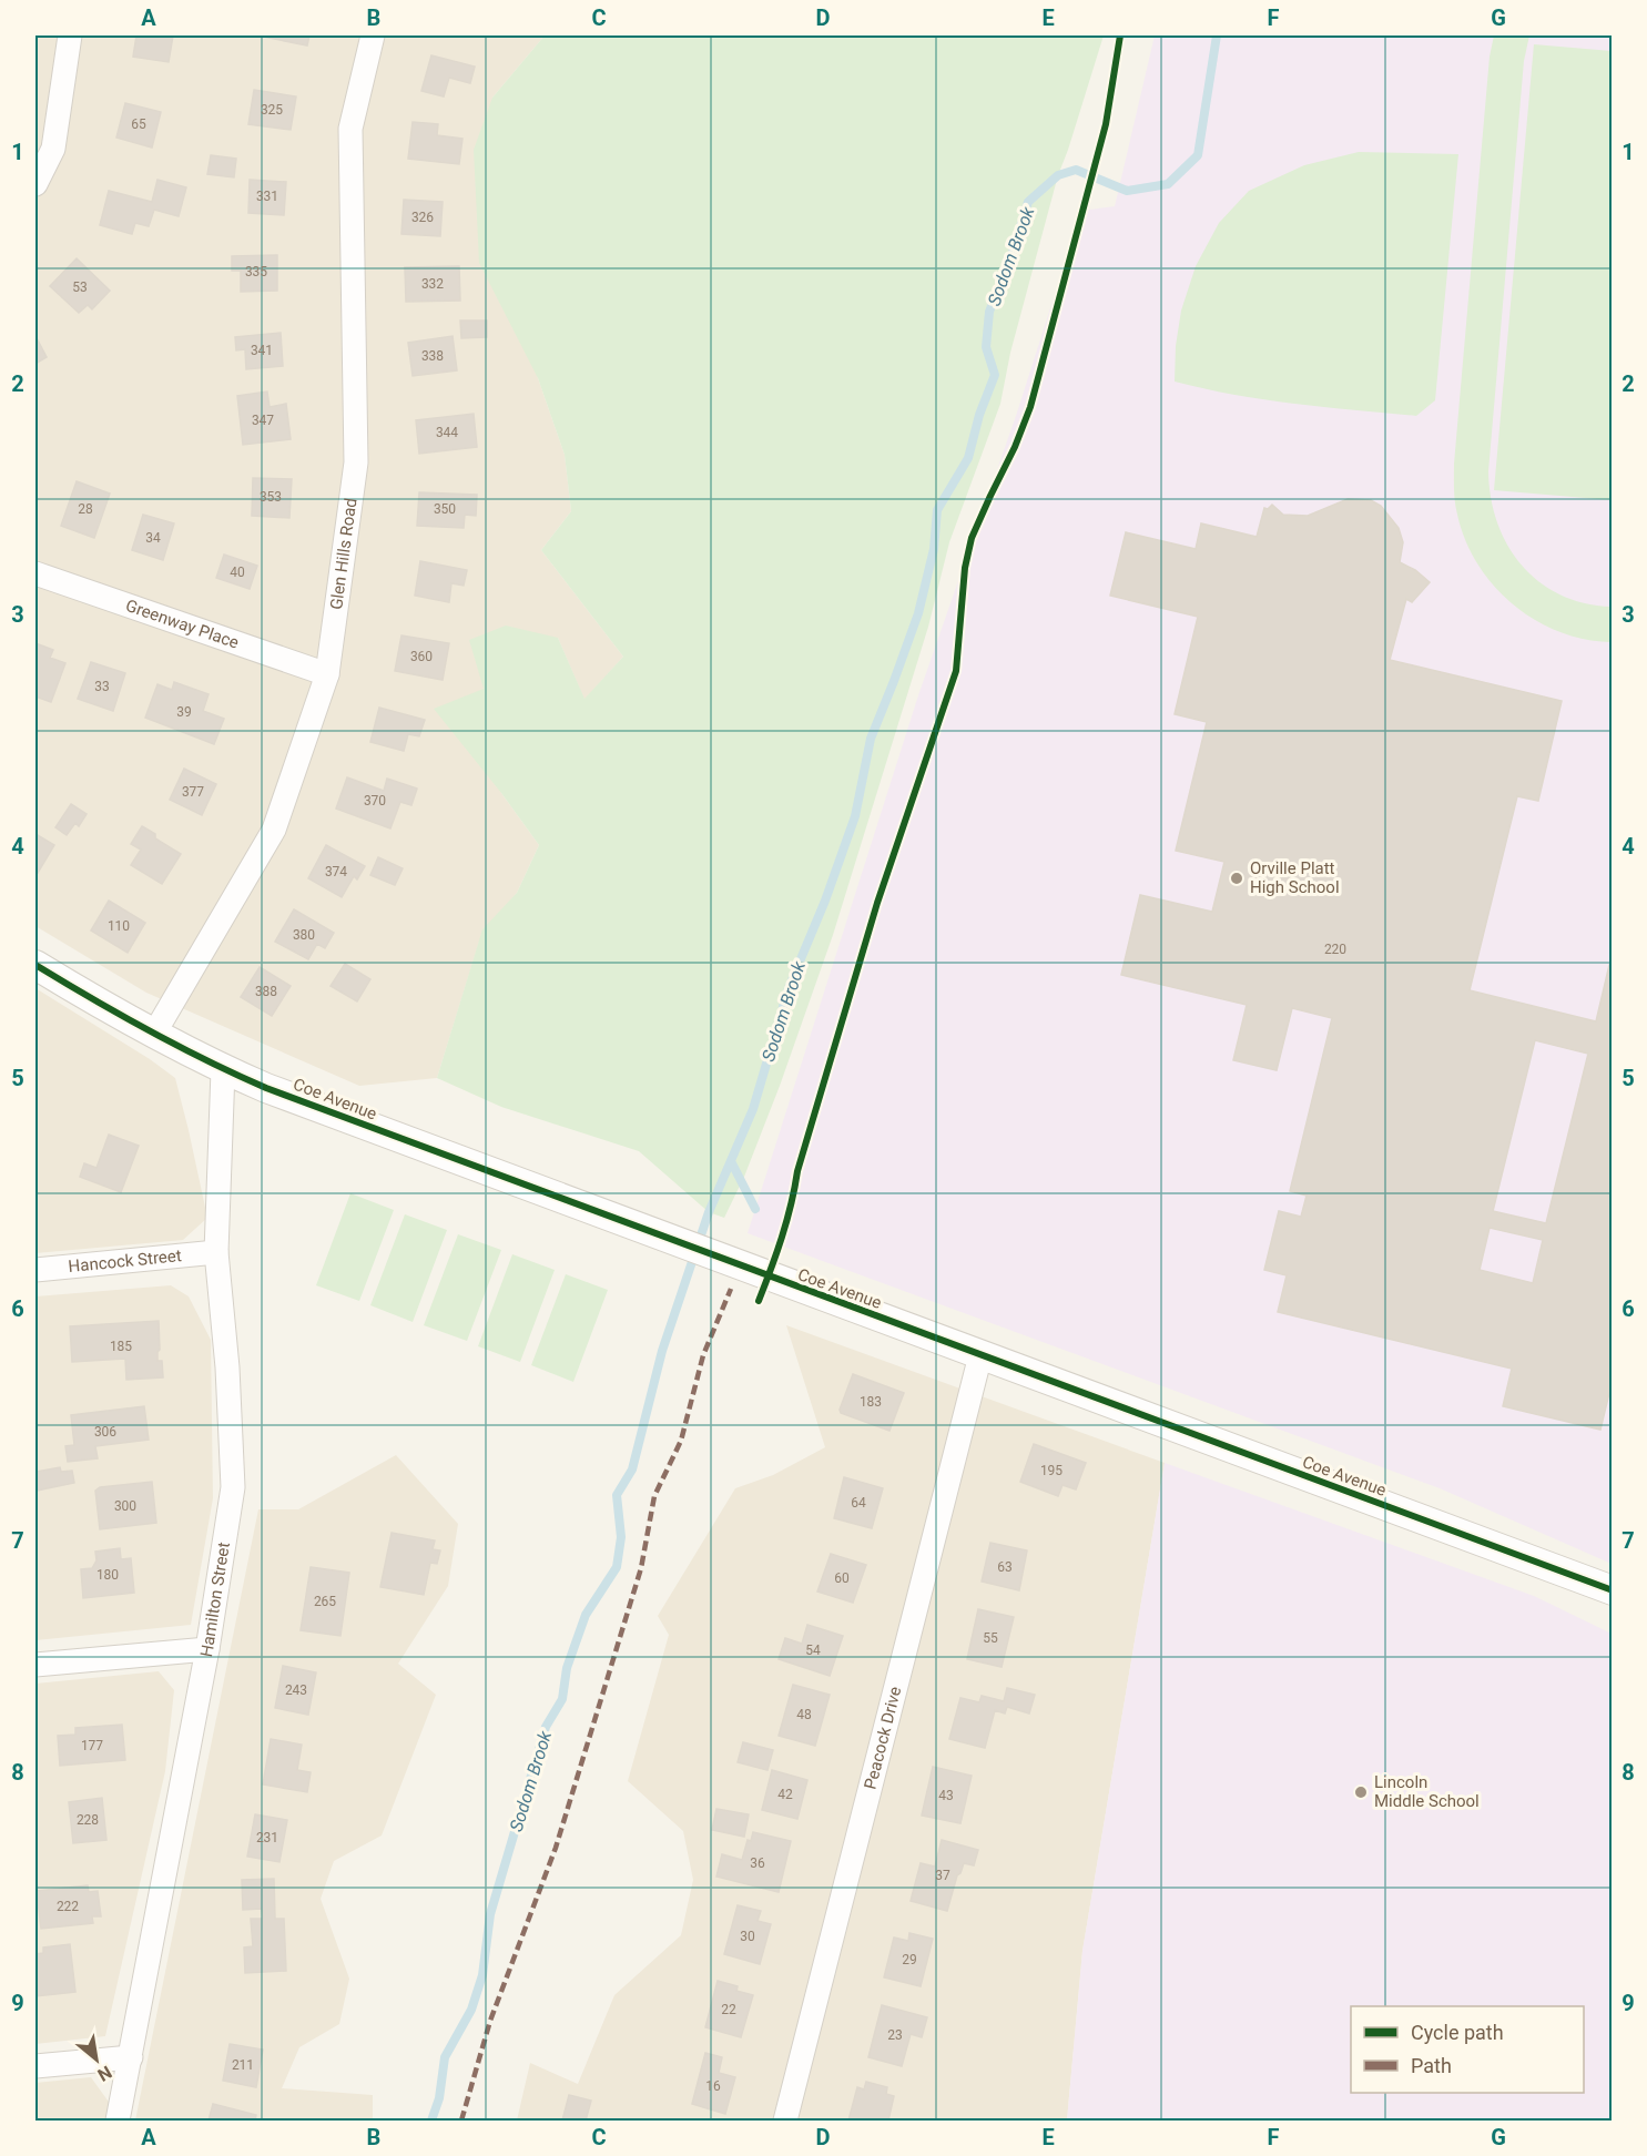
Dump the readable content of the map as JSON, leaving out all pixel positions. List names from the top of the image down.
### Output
{
  "streets": {
    "street": [
      "Glen Hills Road",
      "Greenway Place",
      "Coe Avenue",
      "Hancock Street",
      "Hamilton Street",
      "Peacock Drive"
    ]
  },
  "crossings": [
    ["Glen Hills Road", "Greenway Place"],
    ["Glen Hills Road", "Coe Avenue"],
    ["Coe Avenue", "Hamilton Street"],
    ["Coe Avenue", "Peacock Drive"],
    ["Hancock Street", "Hamilton Street"]
  ],
  "water": ["Sodom Brook"],
  "places": ["Orville Platt High School", "Lincoln Middle School"],
  "house_numbers": [
    "325",
    "65",
    "331",
    "326",
    "335",
    "332",
    "53",
    "341",
    "338",
    "347",
    "344",
    "353",
    "28",
    "350",
    "34",
    "40",
    "360",
    "33",
    "39",
    "377",
    "370",
    "374",
    "110",
    "380",
    "220",
    "388",
    "185",
    "183",
    "306",
    "195",
    "64",
    "300",
    "63",
    "180",
    "60",
    "265",
    "55",
    "54",
    "243",
    "48",
    "177",
    "42",
    "43",
    "228",
    "231",
    "36",
    "37",
    "222",
    "30",
    "29",
    "22",
    "23",
    "211",
    "16"
  ],
  "legend": ["Cycle path", "Path"],
  "north": "bottom right",
  "grid": {
    "columns": [
      "A",
      "B",
      "C",
      "D",
      "E",
      "F",
      "G"
    ],
    "rows": [
      "1",
      "2",
      "3",
      "4",
      "5",
      "6",
      "7",
      "8",
      "9"
    ]
  }
}
